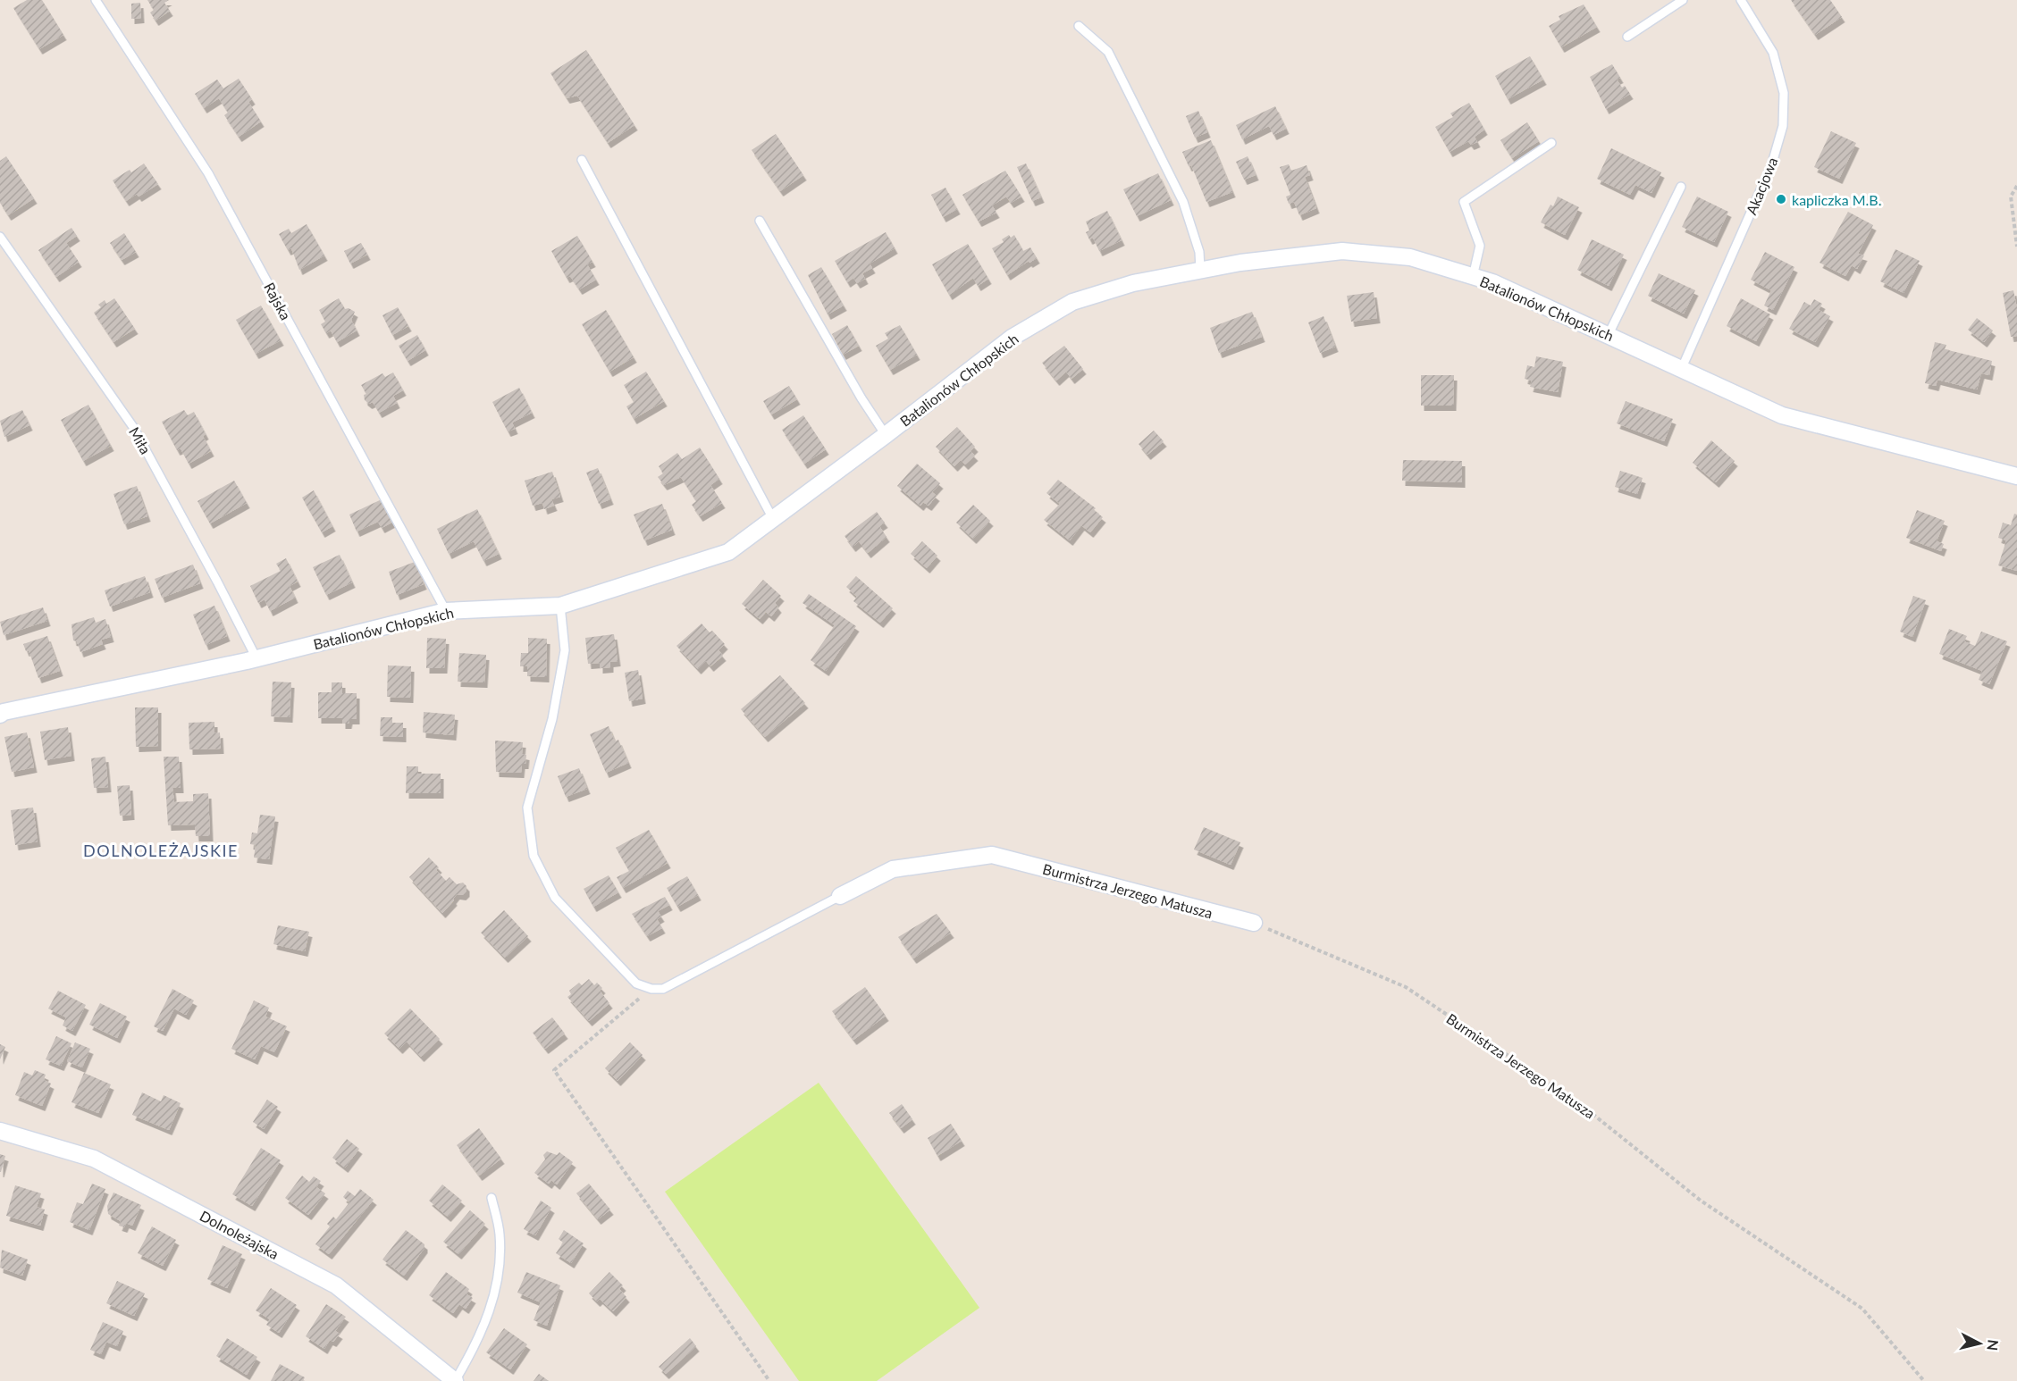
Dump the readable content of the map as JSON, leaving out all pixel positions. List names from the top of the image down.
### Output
{
  "streets": {
    "street": ["Batalionów Chłopskich", "Burmistrza Jerzego Matusza", "Dolnoleżajska"],
    "lane": ["Akacjowa", "Rajska", "Miła"]
  },
  "crossings": [
    ["Akacjowa", "Batalionów Chłopskich"],
    ["Rajska", "Batalionów Chłopskich"],
    ["Batalionów Chłopskich", "Miła"]
  ],
  "districts": ["DOLNOLEŻAJSKIE"],
  "places": ["kapliczka M.B."],
  "north": "right"
}
